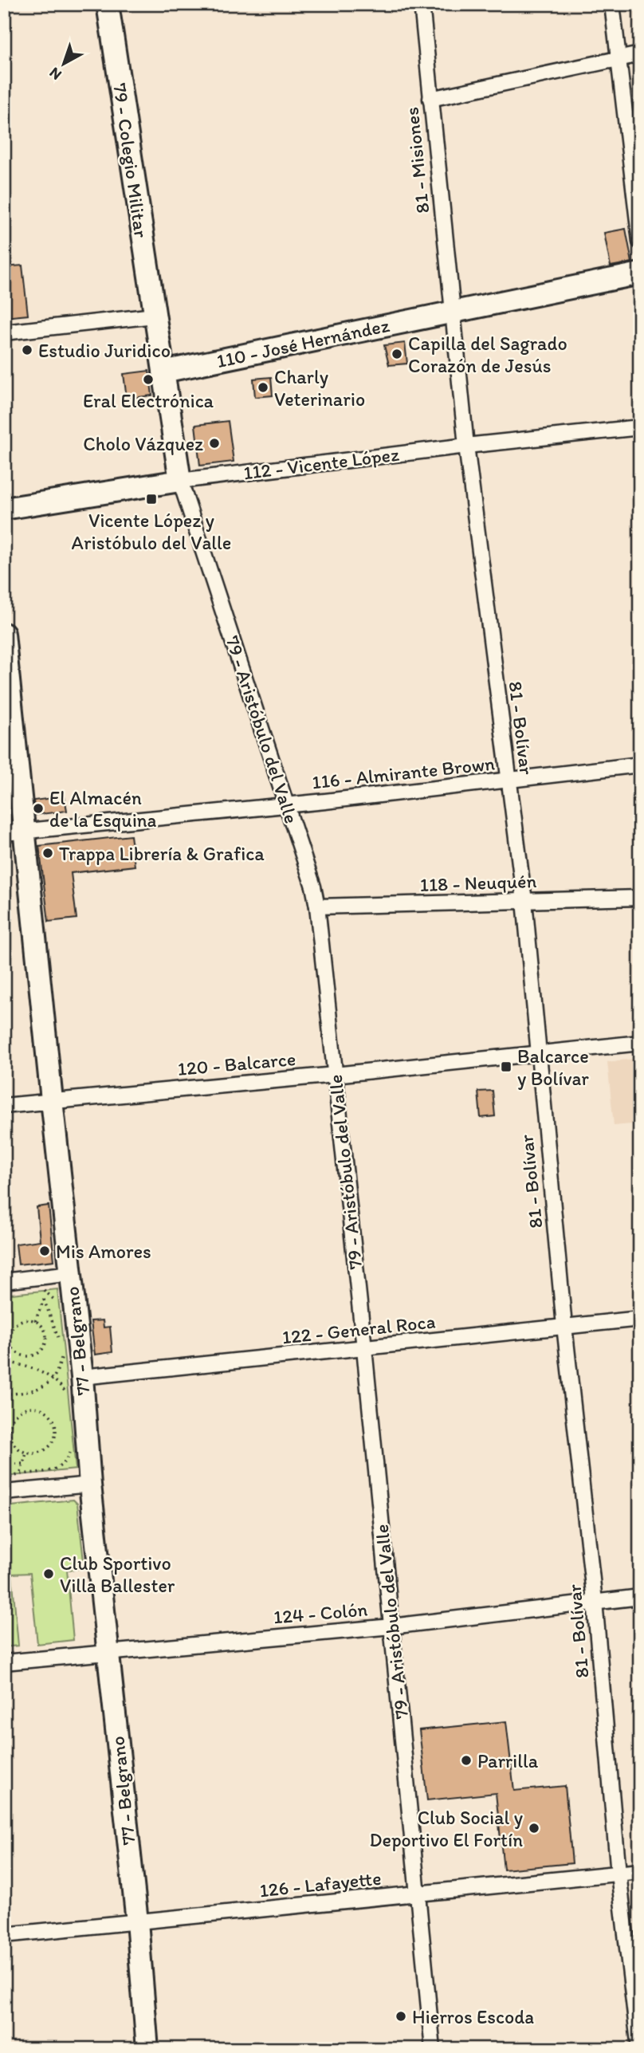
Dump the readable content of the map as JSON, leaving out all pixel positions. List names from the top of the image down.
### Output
{
  "streets": {
    "street": [
      "79 - Colegio Militar",
      "81 - Misiones",
      "110 - José Hernández",
      "112 - Vicente López",
      "81 - Bolívar",
      "79 - Aristóbulo del Valle",
      "116 - Almirante Brown",
      "118 - Neuquén",
      "120 - Balcarce",
      "122 - General Roca",
      "77 - Belgrano",
      "124 - Colón",
      "126 - Lafayette"
    ]
  },
  "crossings": [
    ["79 - Colegio Militar", "79 - Aristóbulo del Valle"],
    ["81 - Misiones", "110 - José Hernández"],
    ["81 - Misiones", "81 - Bolívar"],
    ["110 - José Hernández", "81 - Bolívar"],
    ["110 - José Hernández", "79 - Aristóbulo del Valle"],
    ["112 - Vicente López", "81 - Bolívar"],
    ["112 - Vicente López", "79 - Aristóbulo del Valle"],
    ["81 - Bolívar", "116 - Almirante Brown"],
    ["81 - Bolívar", "118 - Neuquén"],
    ["81 - Bolívar", "120 - Balcarce"],
    ["81 - Bolívar", "122 - General Roca"],
    ["81 - Bolívar", "124 - Colón"],
    ["81 - Bolívar", "126 - Lafayette"],
    ["79 - Aristóbulo del Valle", "116 - Almirante Brown"],
    ["79 - Aristóbulo del Valle", "118 - Neuquén"],
    ["79 - Aristóbulo del Valle", "120 - Balcarce"],
    ["79 - Aristóbulo del Valle", "122 - General Roca"],
    ["79 - Aristóbulo del Valle", "124 - Colón"],
    ["79 - Aristóbulo del Valle", "126 - Lafayette"],
    ["116 - Almirante Brown", "77 - Belgrano"],
    ["120 - Balcarce", "77 - Belgrano"],
    ["122 - General Roca", "77 - Belgrano"],
    ["77 - Belgrano", "124 - Colón"],
    ["77 - Belgrano", "126 - Lafayette"]
  ],
  "places": {
    "other": [
      "Estudio Juridico",
      "Capilla del Sagrado Corazón de Jesús",
      "Eral Electrónica",
      "Charly Veterinario",
      "Cholo Vázquez",
      "El Almacén de la Esquina",
      "Trappa Librería & Grafica",
      "Mis Amores",
      "Club Sportivo Villa Ballester",
      "Parrilla",
      "Club Social y Deportivo El Fortín",
      "Hierros Escoda"
    ],
    "transit": ["Vicente López y Aristóbulo del Valle", "Balcarce y Bolívar"]
  },
  "north": "bottom left"
}
